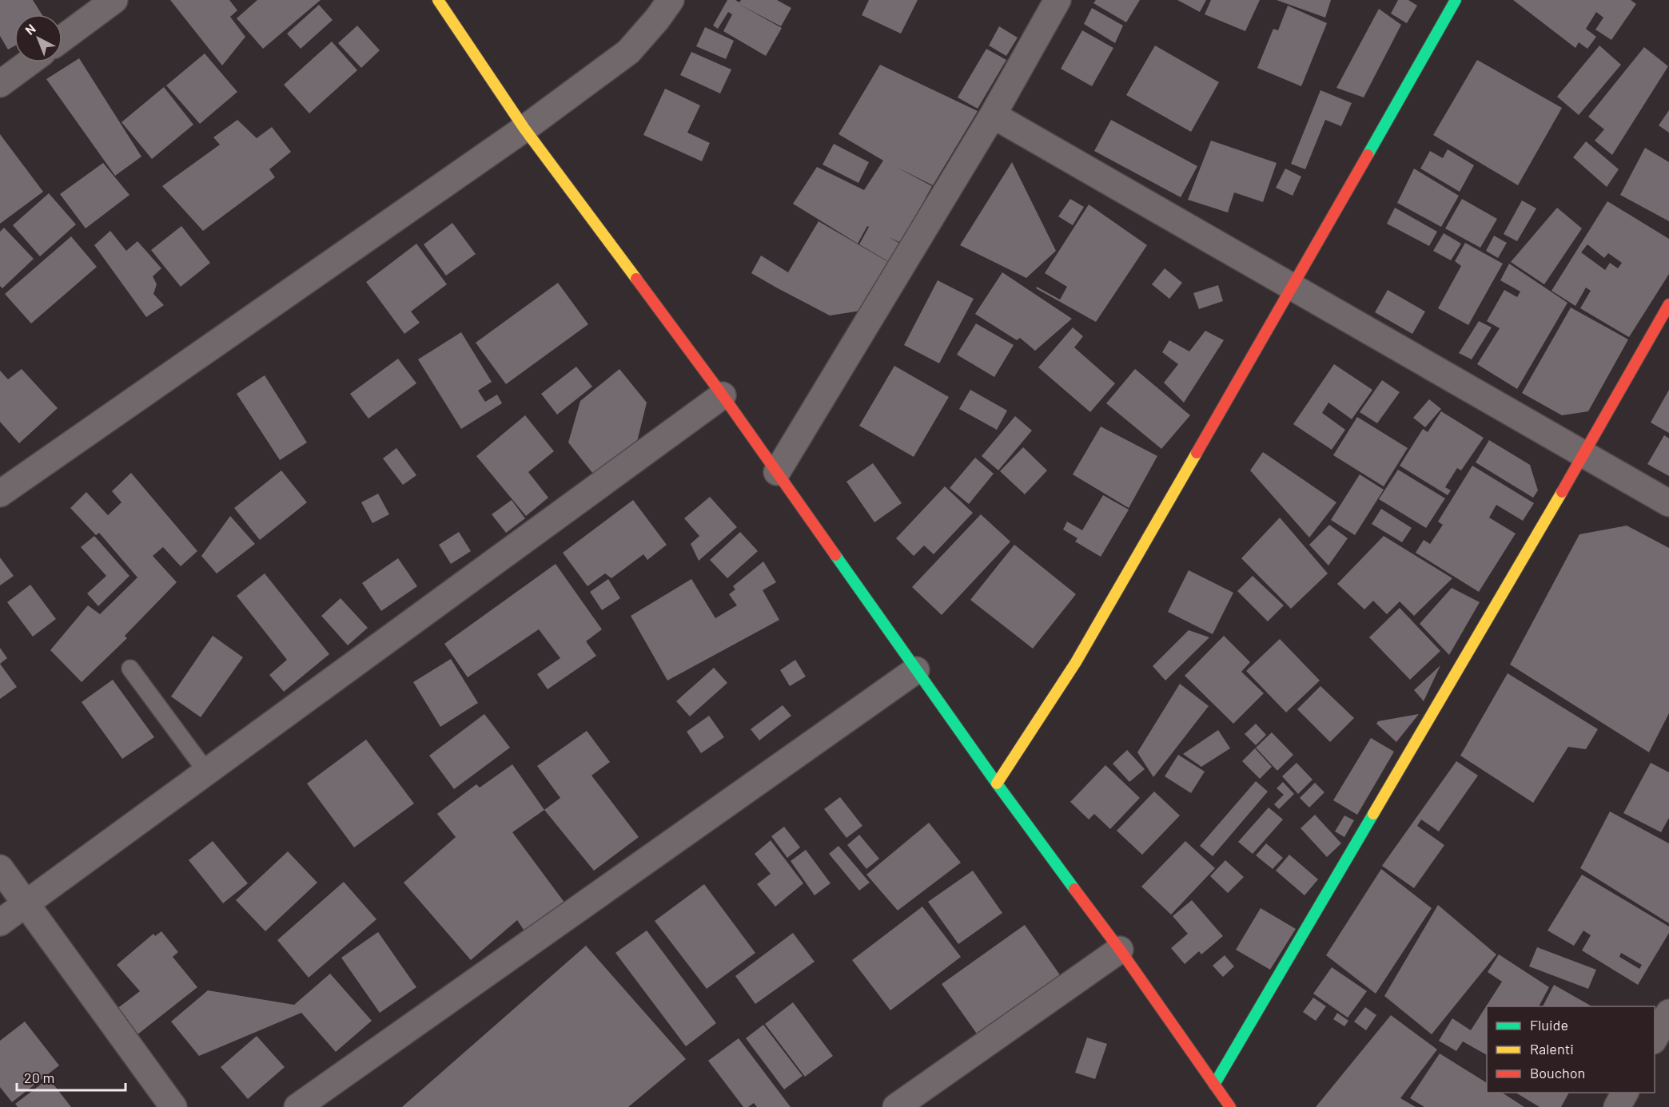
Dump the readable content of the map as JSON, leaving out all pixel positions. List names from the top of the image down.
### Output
{
  "legend": ["Fluide", "Ralenti", "Bouchon"],
  "scale_bar": "20 m",
  "north": "top left"
}
